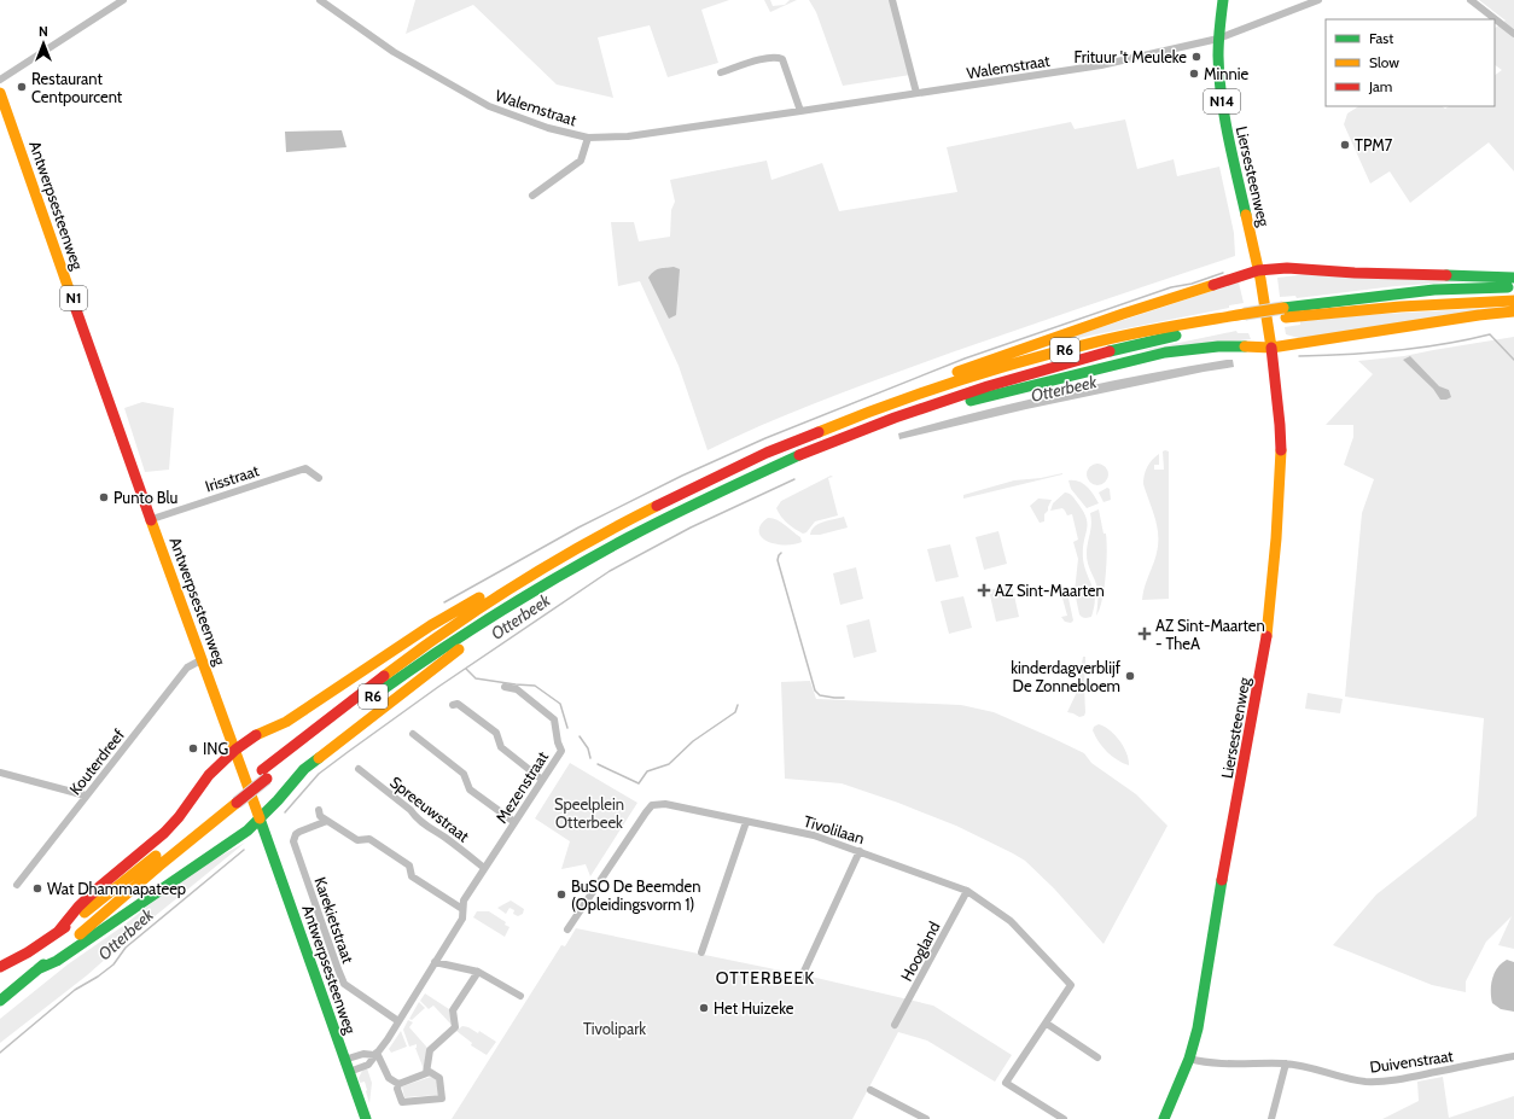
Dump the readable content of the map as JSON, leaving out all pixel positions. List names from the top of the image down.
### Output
{
  "streets": {
    "main road": [
      "N14",
      "Liersesteenweg",
      "Antwerpsesteenweg",
      "N1",
      "R6"
    ],
    "street": [
      "Walemstraat",
      "Irisstraat",
      "Kouterdreef",
      "Mezenstraat",
      "Spreeuwstraat",
      "Tivolilaan",
      "Karekietstraat",
      "Hoogland",
      "Duivenstraat"
    ]
  },
  "crossings": [
    ["Walemstraat", "Liersesteenweg"],
    ["Liersesteenweg", "Duivenstraat"],
    ["Antwerpsesteenweg", "Irisstraat"],
    ["Antwerpsesteenweg", "Kouterdreef"],
    ["Mezenstraat", "Spreeuwstraat"],
    ["Tivolilaan", "Hoogland"]
  ],
  "districts": ["OTTERBEEK"],
  "water": ["Otterbeek"],
  "parks": ["Speelplein Otterbeek", "Tivolipark"],
  "places": {
    "other": [
      "Frituur 't Meuleke",
      "Minnie",
      "Restaurant Centpourcent",
      "TPM7",
      "Punto Blu",
      "kinderdagverblijf De Zonnebloem",
      "ING",
      "Wat Dhammapateep",
      "BuSO De Beemden (Opleidingsvorm 1)",
      "Het Huizeke"
    ],
    "health": ["AZ Sint-Maarten", "AZ Sint-Maarten - TheA"]
  },
  "legend": ["Fast", "Slow", "Jam"],
  "north": "top"
}
